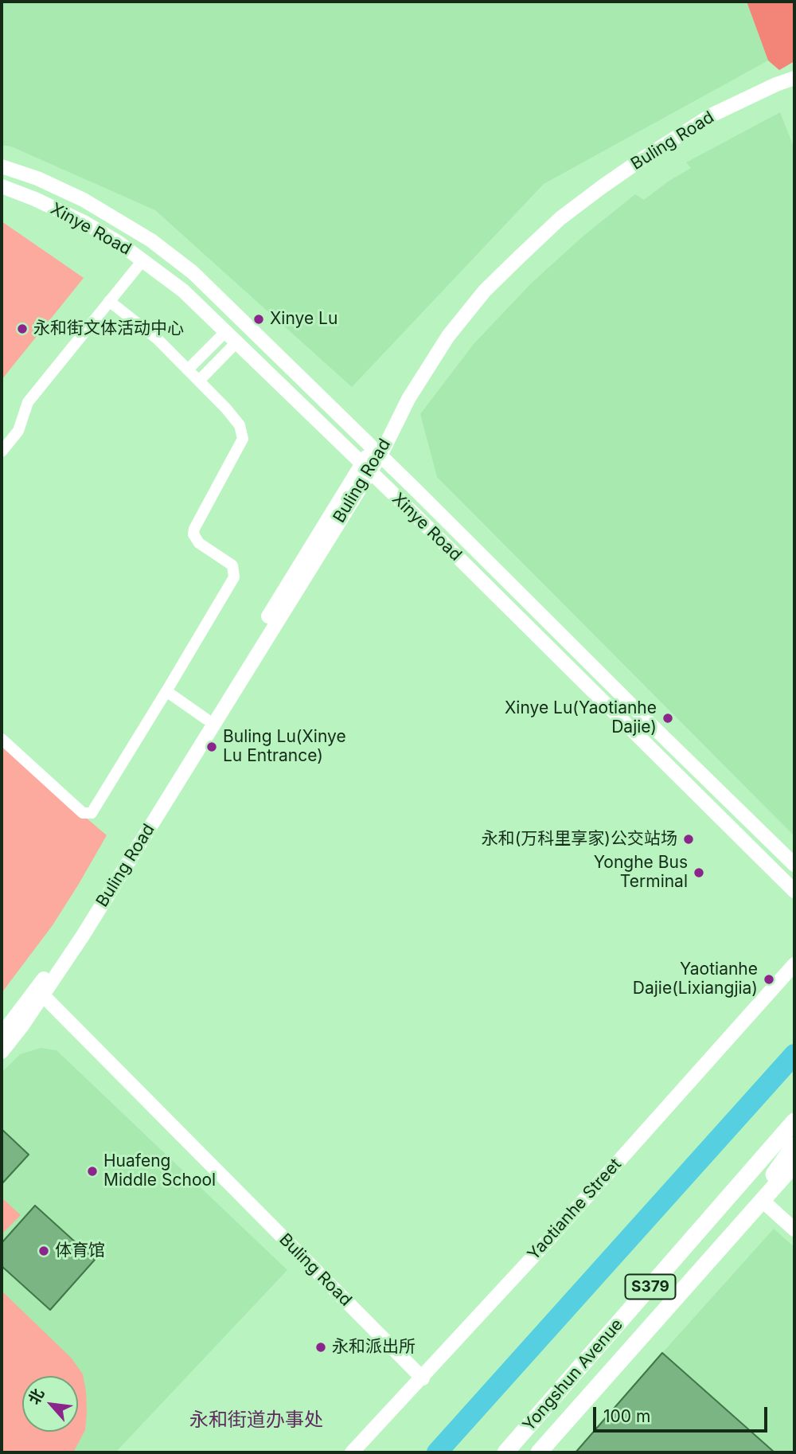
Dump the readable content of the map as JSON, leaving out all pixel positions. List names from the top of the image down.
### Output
{
  "streets": {
    "main road": ["S379", "Yongshun Avenue"],
    "street": ["Buling Road", "Xinye Road", "Yaotianhe Street"]
  },
  "crossings": [
    ["Buling Road", "Xinye Road"],
    ["Buling Road", "Yaotianhe Street"]
  ],
  "districts": ["永和街道办事处"],
  "places": [
    "Xinye Lu",
    "永和街文体活动中心",
    "Xinye Lu(Yaotianhe Dajie)",
    "Buling Lu(Xinye Lu Entrance)",
    "永和(万科里享家)公交站场",
    "Yonghe Bus Terminal",
    "Yaotianhe Dajie(Lixiangjia)",
    "Huafeng Middle School",
    "体育馆",
    "永和派出所"
  ],
  "scale_bar": "100 m",
  "north": "top left"
}
